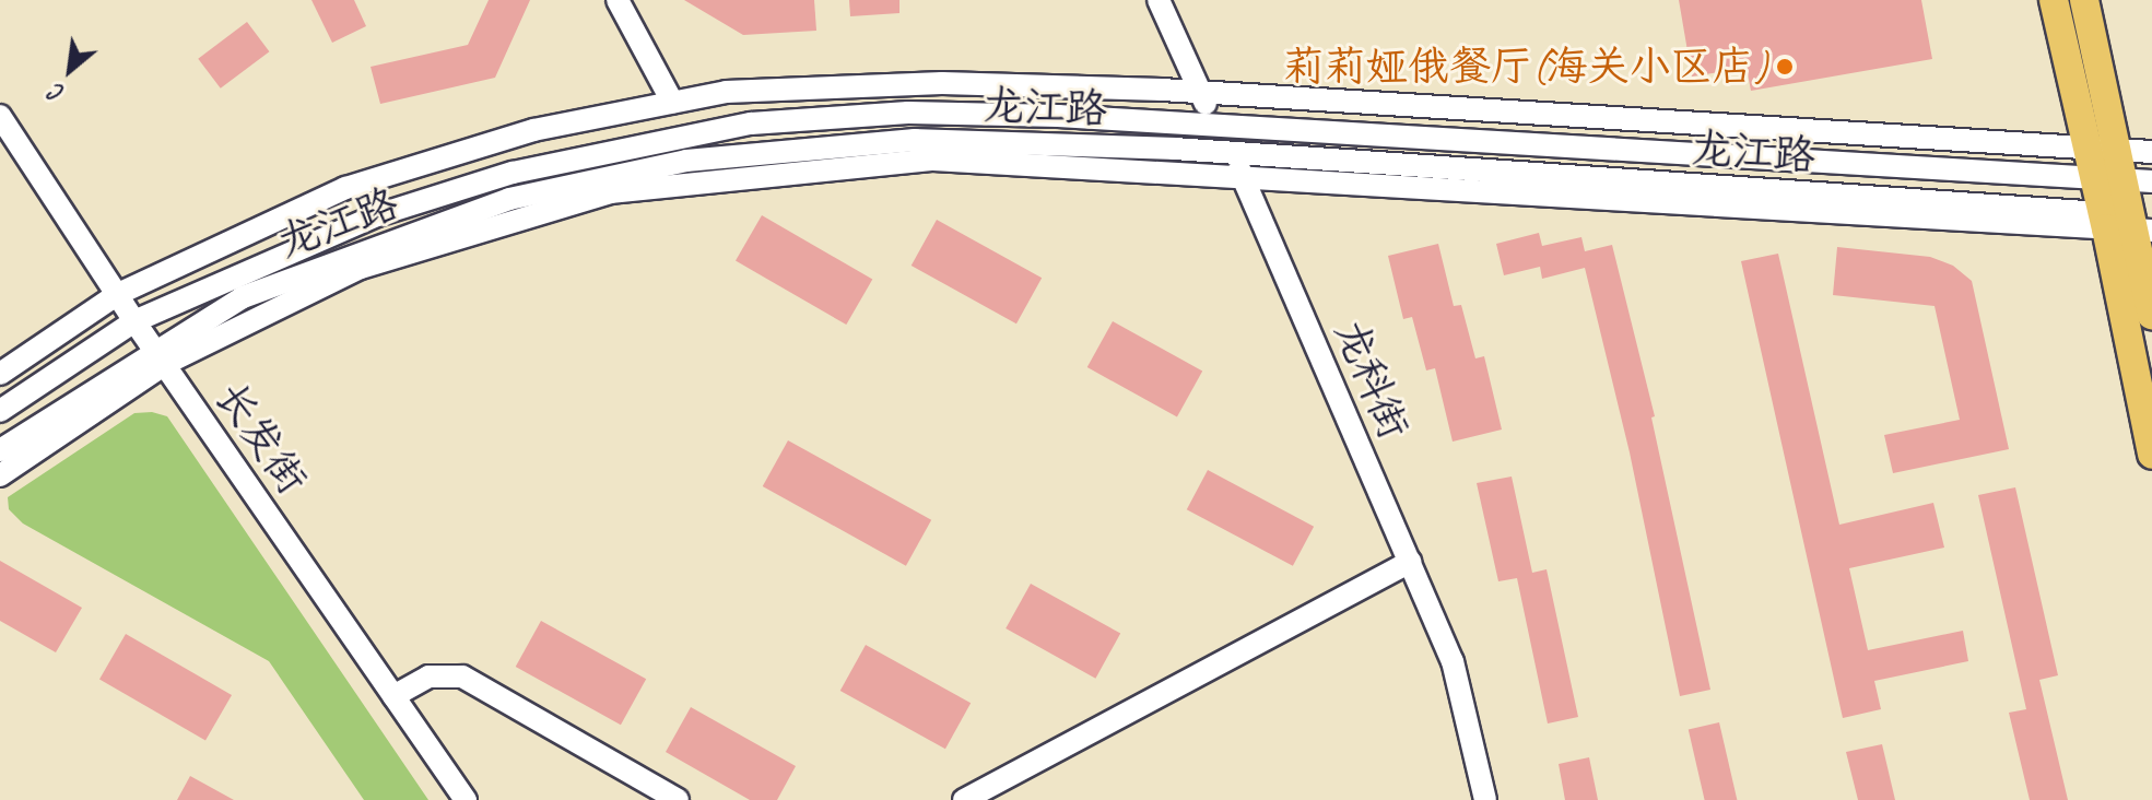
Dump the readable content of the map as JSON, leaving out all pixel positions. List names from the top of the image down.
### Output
{
  "streets": {
    "street": ["龙江路", "龙科街", "长发街"]
  },
  "crossings": [
    ["龙江路", "龙科街"],
    ["龙江路", "长发街"]
  ],
  "places": ["莉莉娅俄餐厅(海关小区店)"],
  "north": "bottom left"
}
